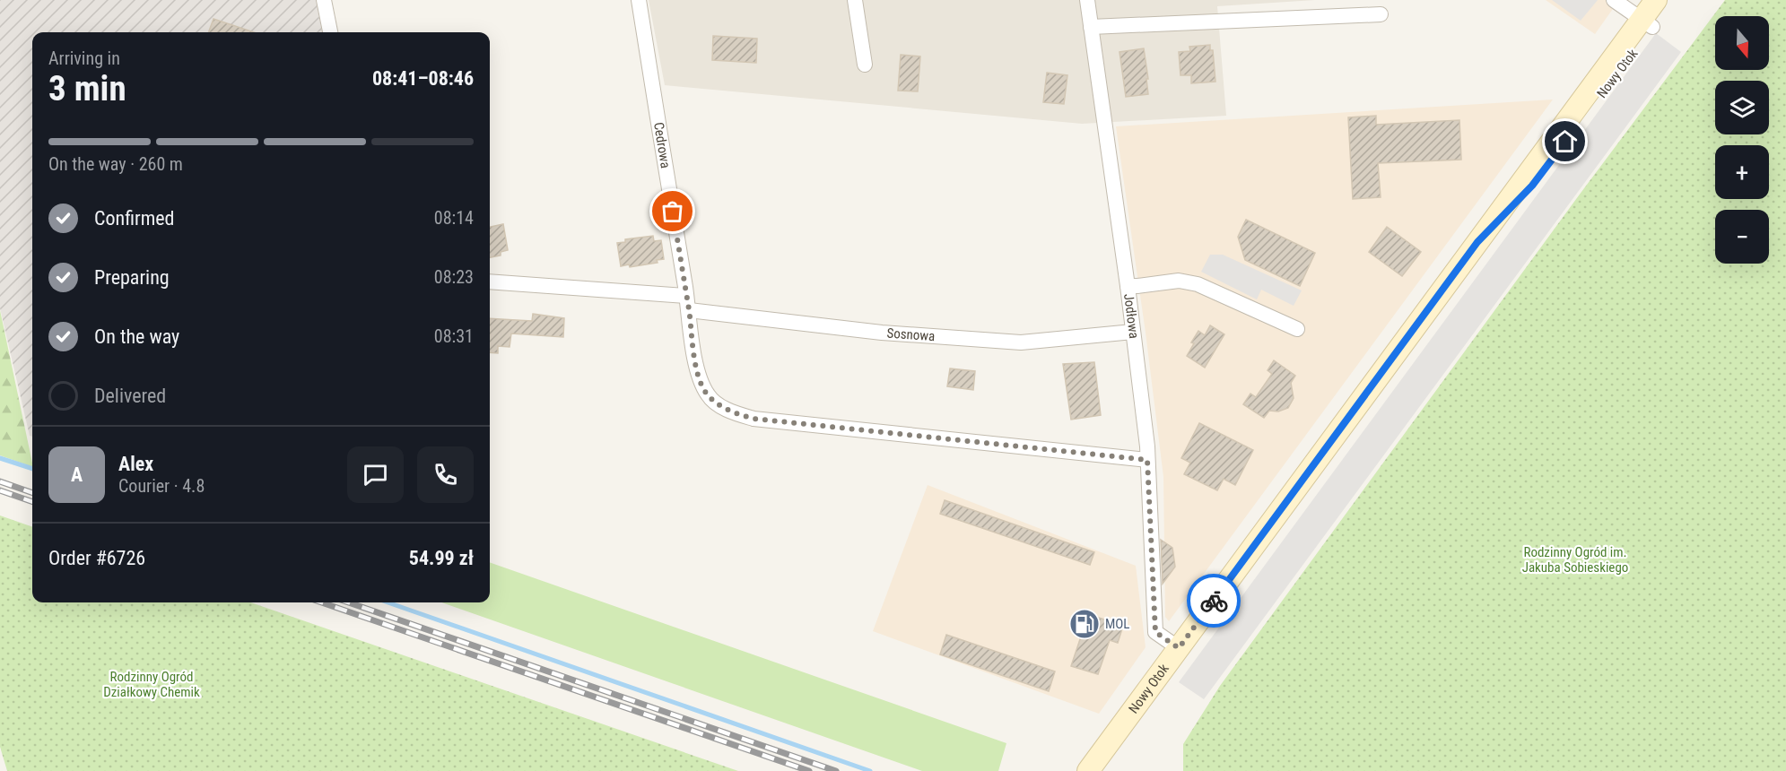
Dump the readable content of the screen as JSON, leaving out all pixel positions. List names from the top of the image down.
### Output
{
  "streets": {
    "main road": ["Nowy Otok"],
    "street": ["Cedrowa", "Jodłowa", "Sosnowa"]
  },
  "crossings": [
    ["Nowy Otok", "Jodłowa"],
    ["Cedrowa", "Jodłowa"],
    ["Cedrowa", "Sosnowa"],
    ["Jodłowa", "Sosnowa"]
  ],
  "parks": ["Rodzinny Ogród im. Jakuba Sobieskiego", "Rodzinny Ogród Działkowy Chemik"],
  "places": {
    "fuel station": ["MOL"]
  },
  "north": "bottom",
  "page": {
    "map_buttons": ["+", "−"],
    "heading": ["3 min", "Arriving in", "08:41–08:46"],
    "panel": [
      "Alex",
      "Courier · 4.8",
      "Order #6726",
      "54.99 zł"
    ],
    "bar": "On the way · 260 m",
    "list": [
      ["Confirmed", "08:14"],
      ["Preparing", "08:23"],
      ["On the way", "08:31"],
      "Delivered"
    ],
    "round": "A"
  }
}
